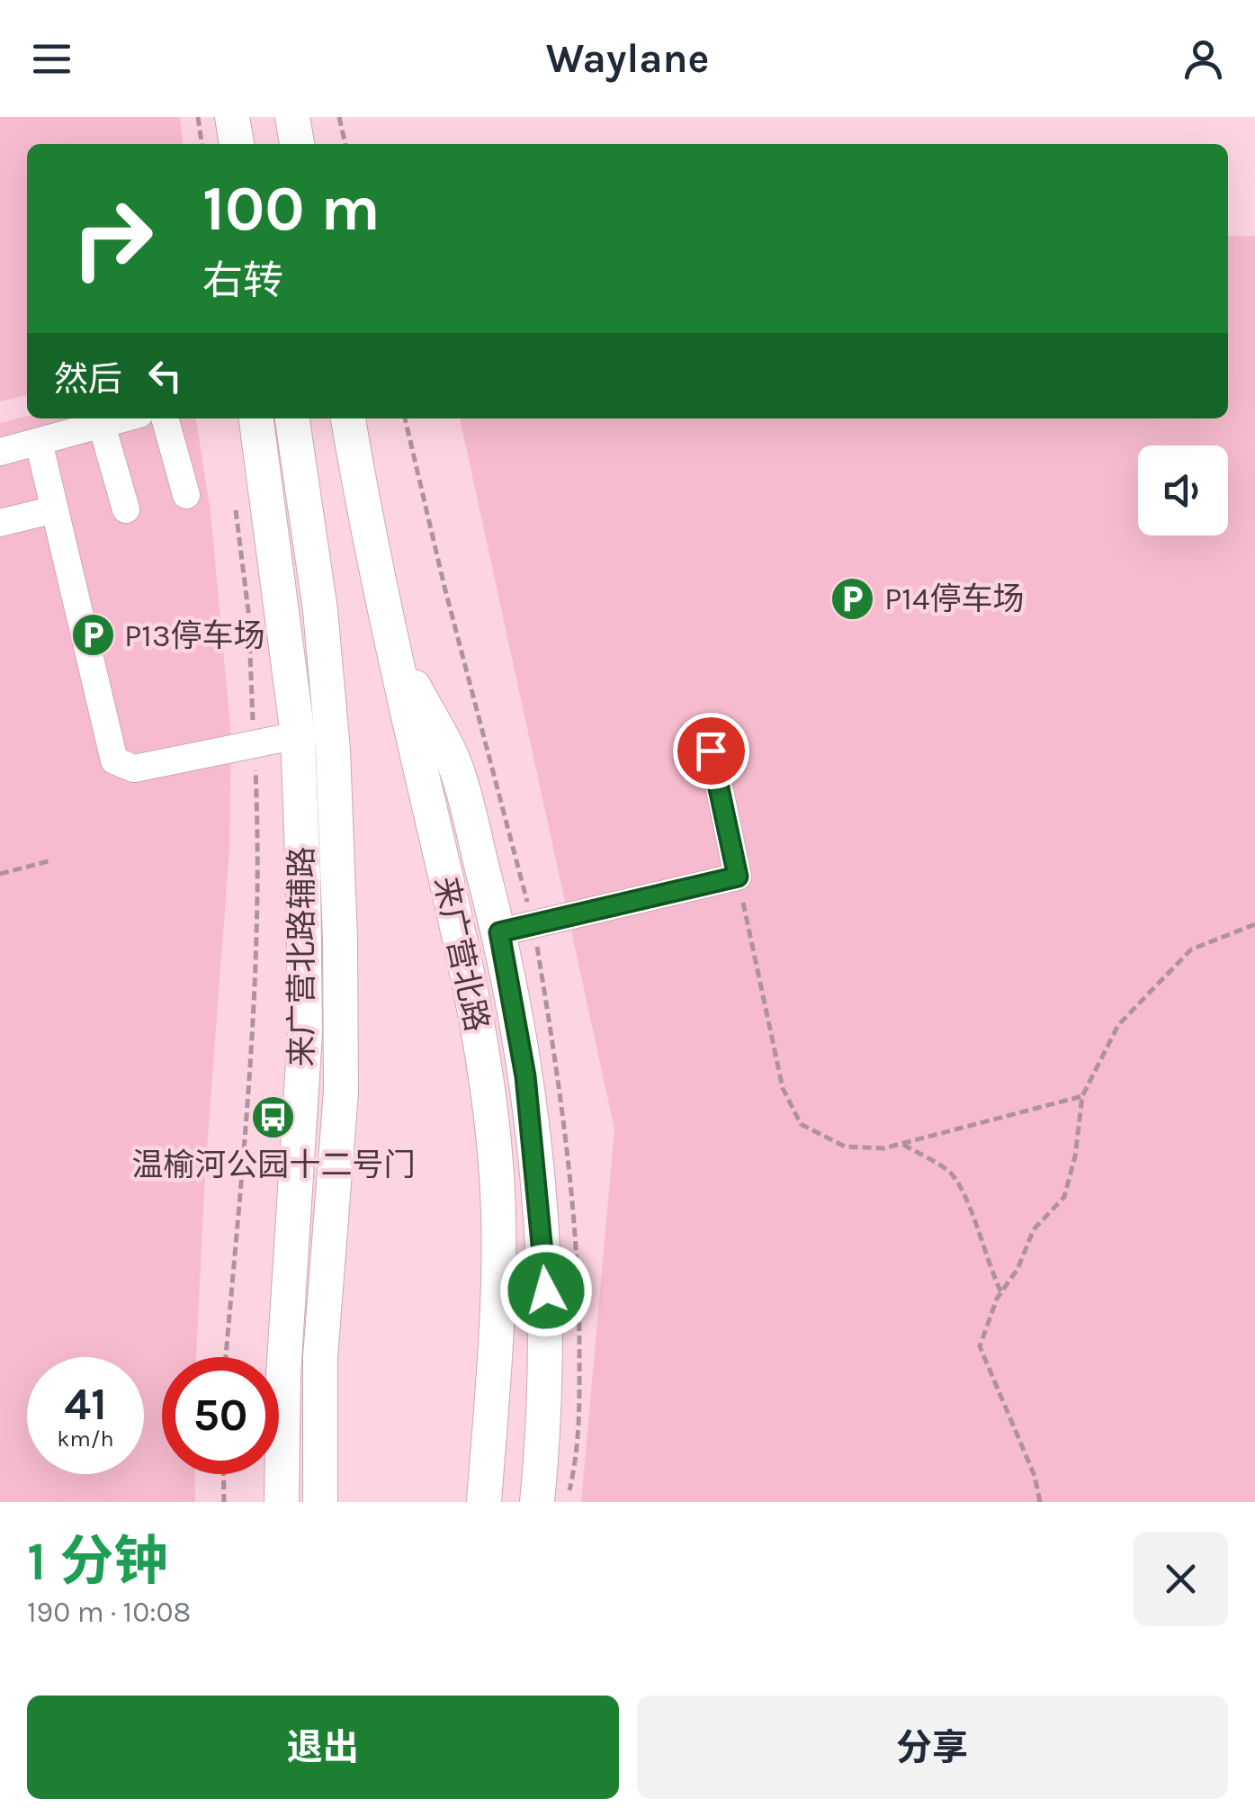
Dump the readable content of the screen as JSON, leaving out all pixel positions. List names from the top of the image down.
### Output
{
  "streets": {
    "main road": ["来广营北路", "来广营北路辅路"]
  },
  "places": {
    "parking": ["P14停车场", "P13停车场"],
    "bus stop": ["温榆河公园十二号门"]
  },
  "page": {
    "header": "Waylane",
    "turn": ["100 m", "右转"],
    "then": "然后",
    "speed": "41 km/h",
    "limit": "50",
    "heading": ["1 分钟", "190 m · 10:08"],
    "buttons": ["退出", "分享"]
  }
}
